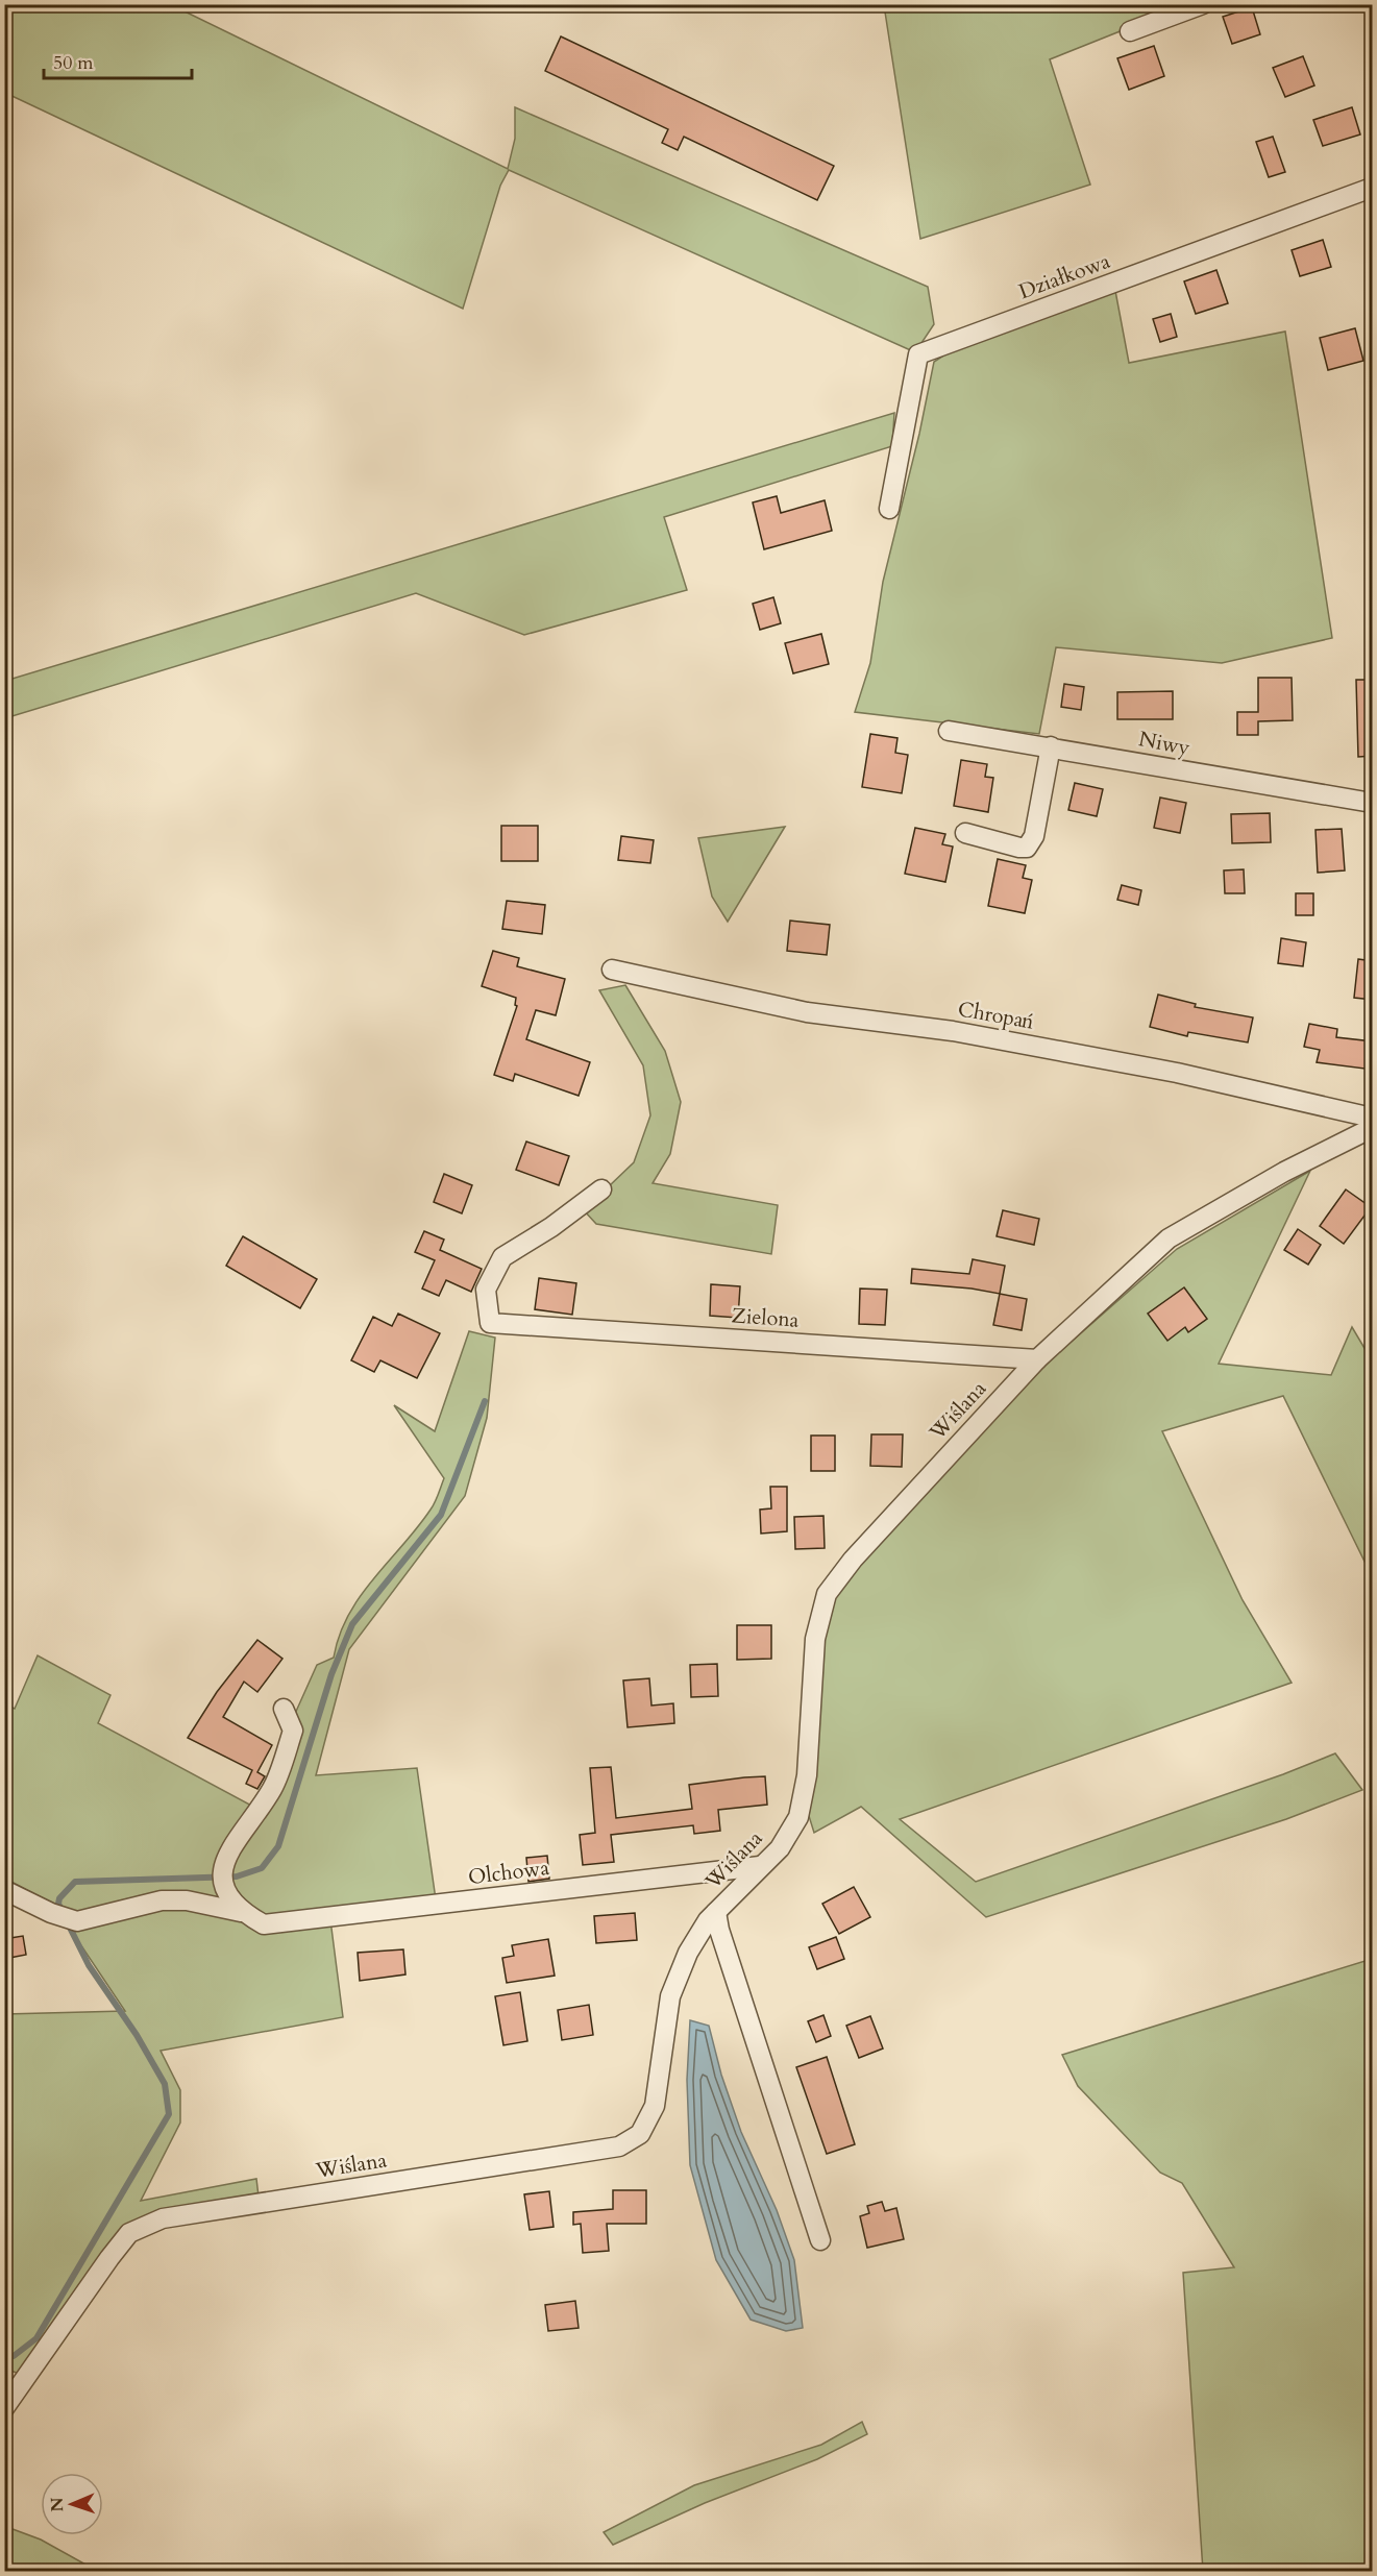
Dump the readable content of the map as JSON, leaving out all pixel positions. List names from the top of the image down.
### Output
{
  "streets": {
    "street": [
      "Działkowa",
      "Niwy",
      "Chropań",
      "Zielona",
      "Wiślana",
      "Olchowa"
    ]
  },
  "crossings": [
    ["Zielona", "Wiślana"],
    ["Wiślana", "Olchowa"]
  ],
  "scale_bar": "50 m",
  "north": "left"
}
